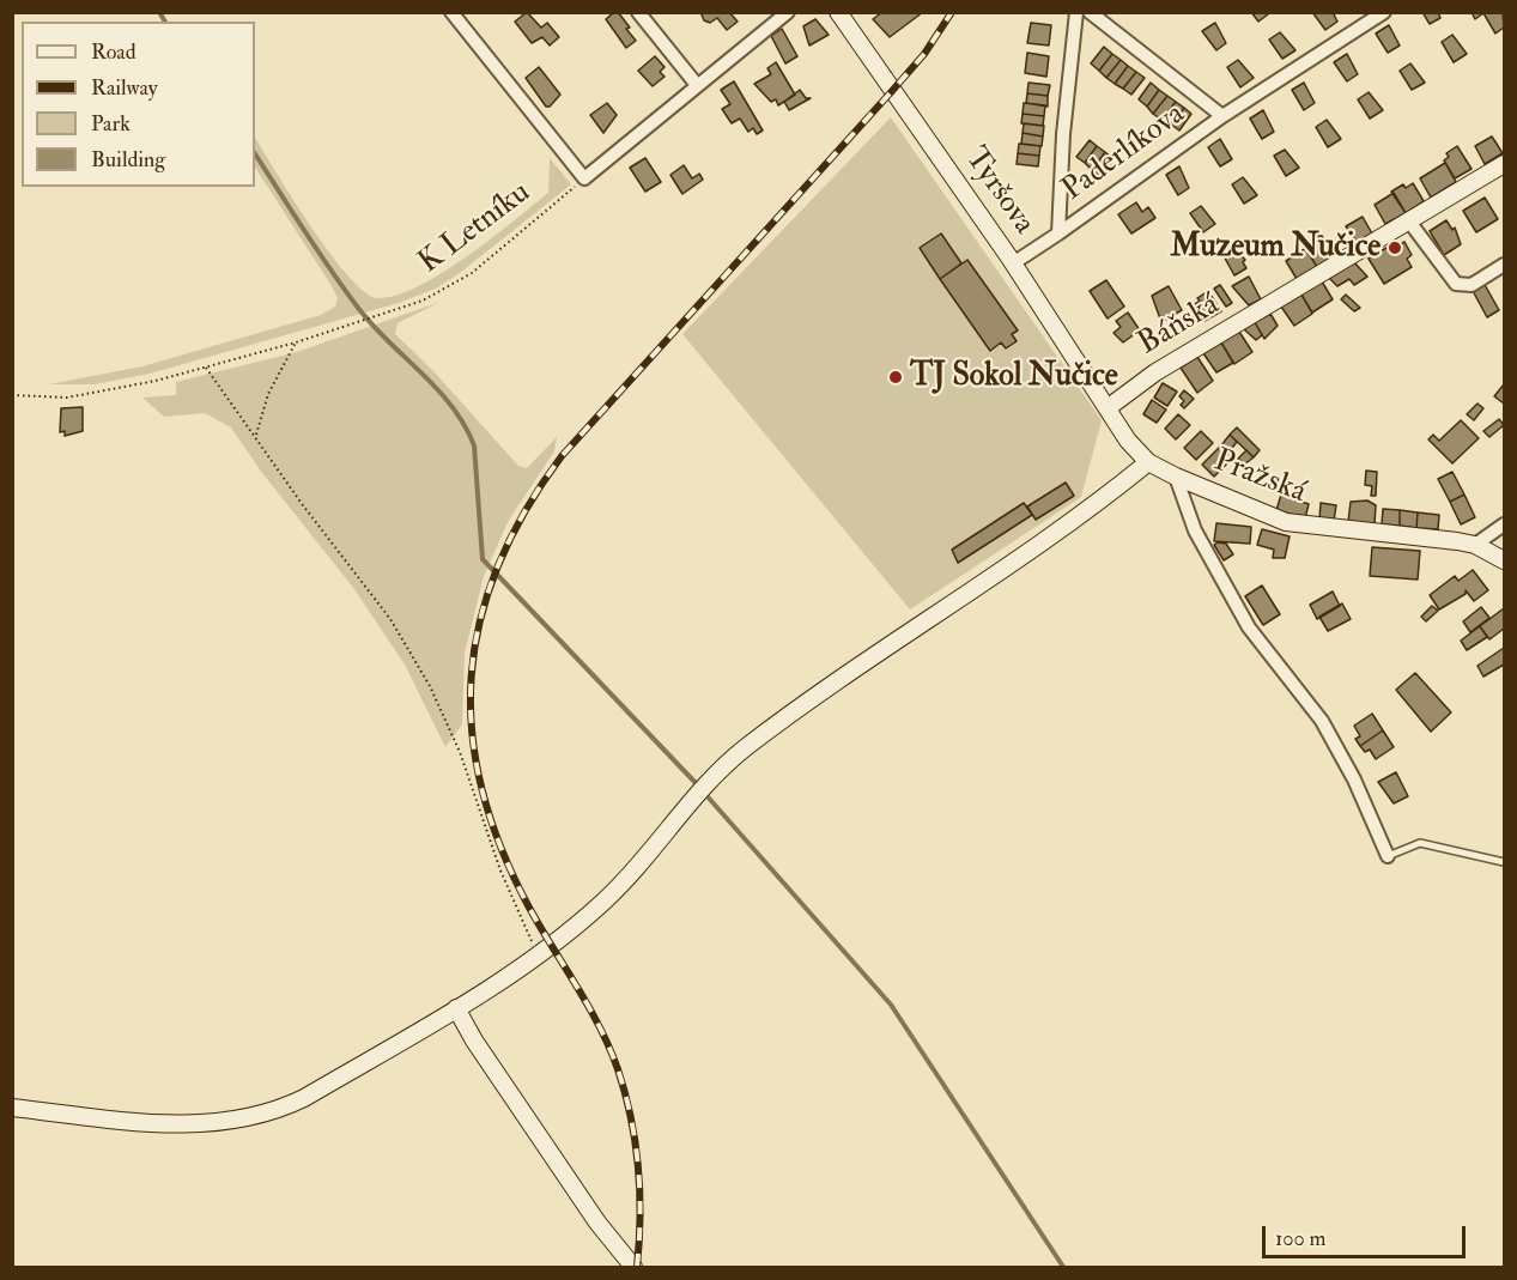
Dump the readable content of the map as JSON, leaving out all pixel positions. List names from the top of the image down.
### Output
{
  "streets": {
    "street": [
      "Paderlíkova",
      "Tyršova",
      "Báňská",
      "Pražská"
    ],
    "path": ["K Letníku"]
  },
  "crossings": [
    ["Paderlíkova", "Tyršova"],
    ["Tyršova", "Báňská"],
    ["Tyršova", "Pražská"],
    ["Báňská", "Pražská"]
  ],
  "places": ["Muzeum Nučice", "TJ Sokol Nučice"],
  "legend": [
    "Road",
    "Railway",
    "Park",
    "Building"
  ],
  "scale_bar": "100 m"
}
